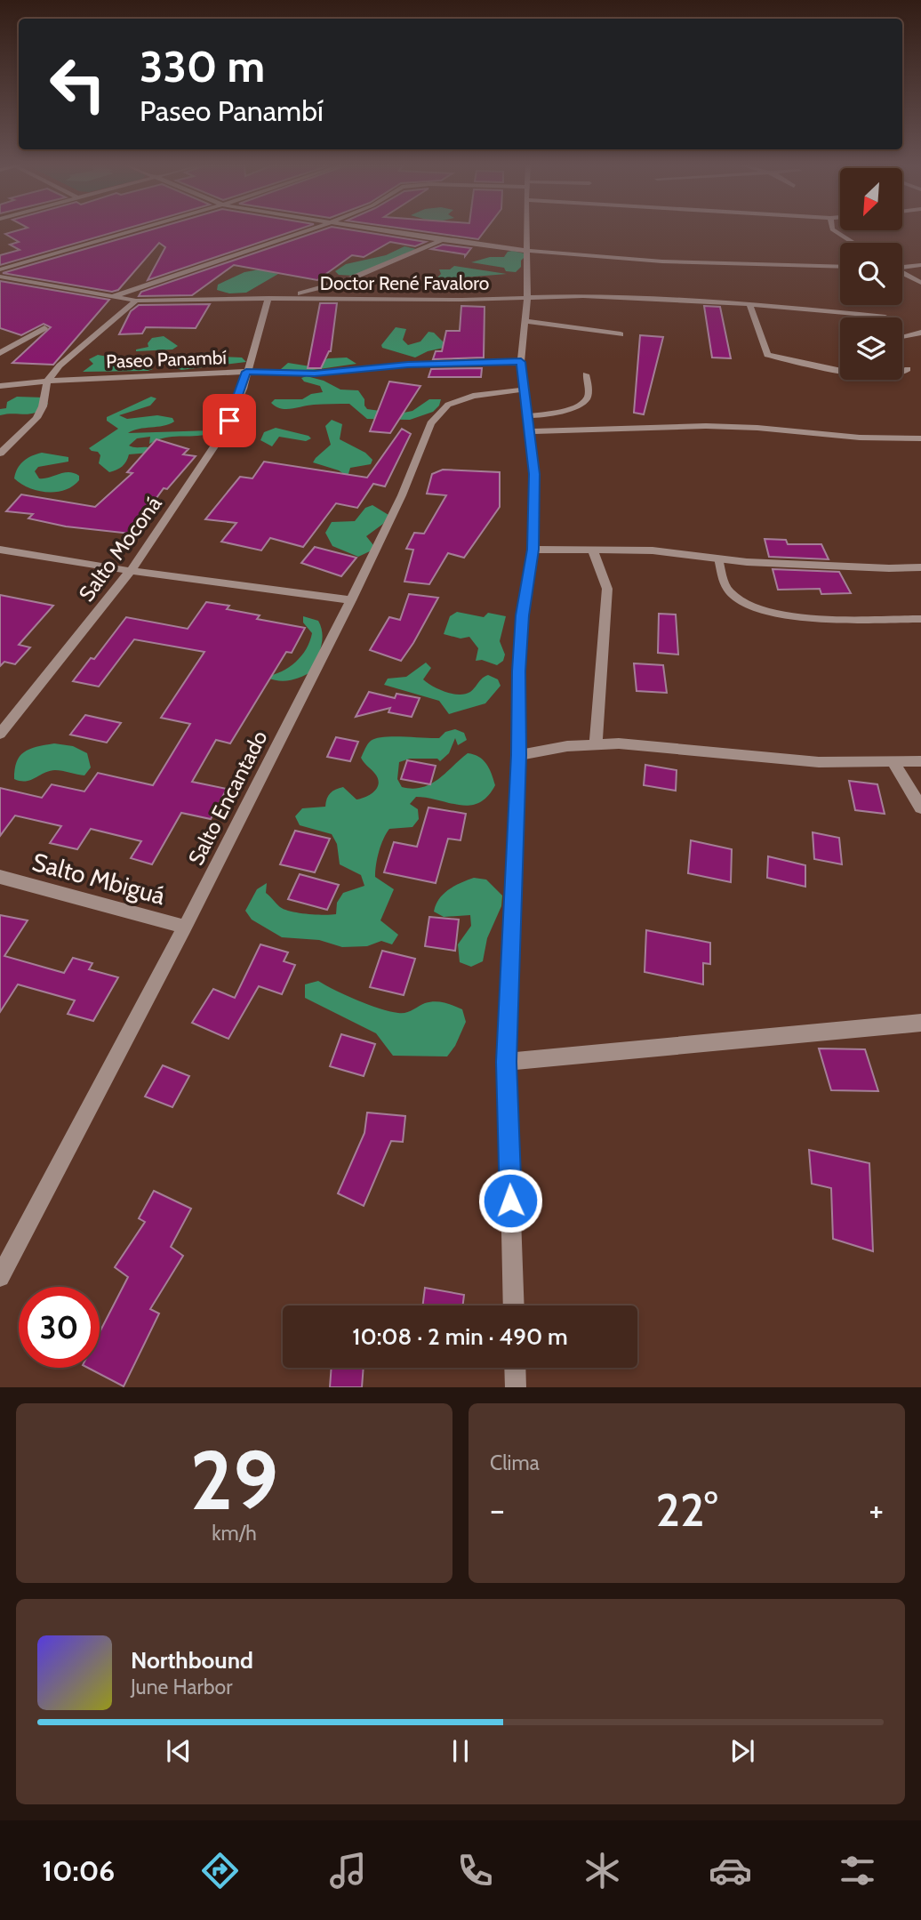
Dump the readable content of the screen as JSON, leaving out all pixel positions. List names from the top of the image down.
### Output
{
  "streets": {
    "street": [
      "Doctor René Favaloro",
      "Paseo Panambí",
      "Salto Moconá",
      "Salto Encantado",
      "Salto Mbiguá"
    ]
  },
  "crossings": [
    ["Doctor René Favaloro", "Salto Moconá"],
    ["Paseo Panambí", "Salto Moconá"],
    ["Salto Encantado", "Salto Mbiguá"]
  ],
  "north": "bottom left",
  "page": {
    "turn": ["330 m", "Paseo Panambí"],
    "limit": "30",
    "trip": "10:08 · 2 min · 490 m",
    "tile": [
      ["29", "km/h"],
      "Clima"
    ],
    "heat": ["−", "22°", "+"],
    "song": ["Northbound", "June Harbor"],
    "tabs": "10:06"
  }
}
